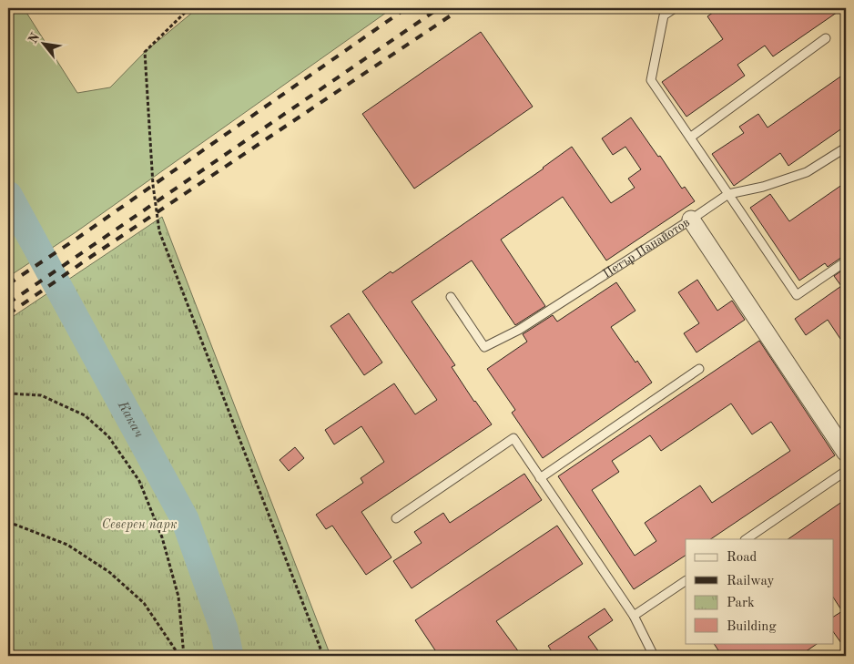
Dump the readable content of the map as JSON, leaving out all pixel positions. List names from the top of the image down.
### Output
{
  "streets": {
    "street": ["Петър Панайотов"]
  },
  "water": ["Какач"],
  "parks": ["Северен парк"],
  "legend": [
    "Road",
    "Railway",
    "Park",
    "Building"
  ],
  "north": "top left"
}
